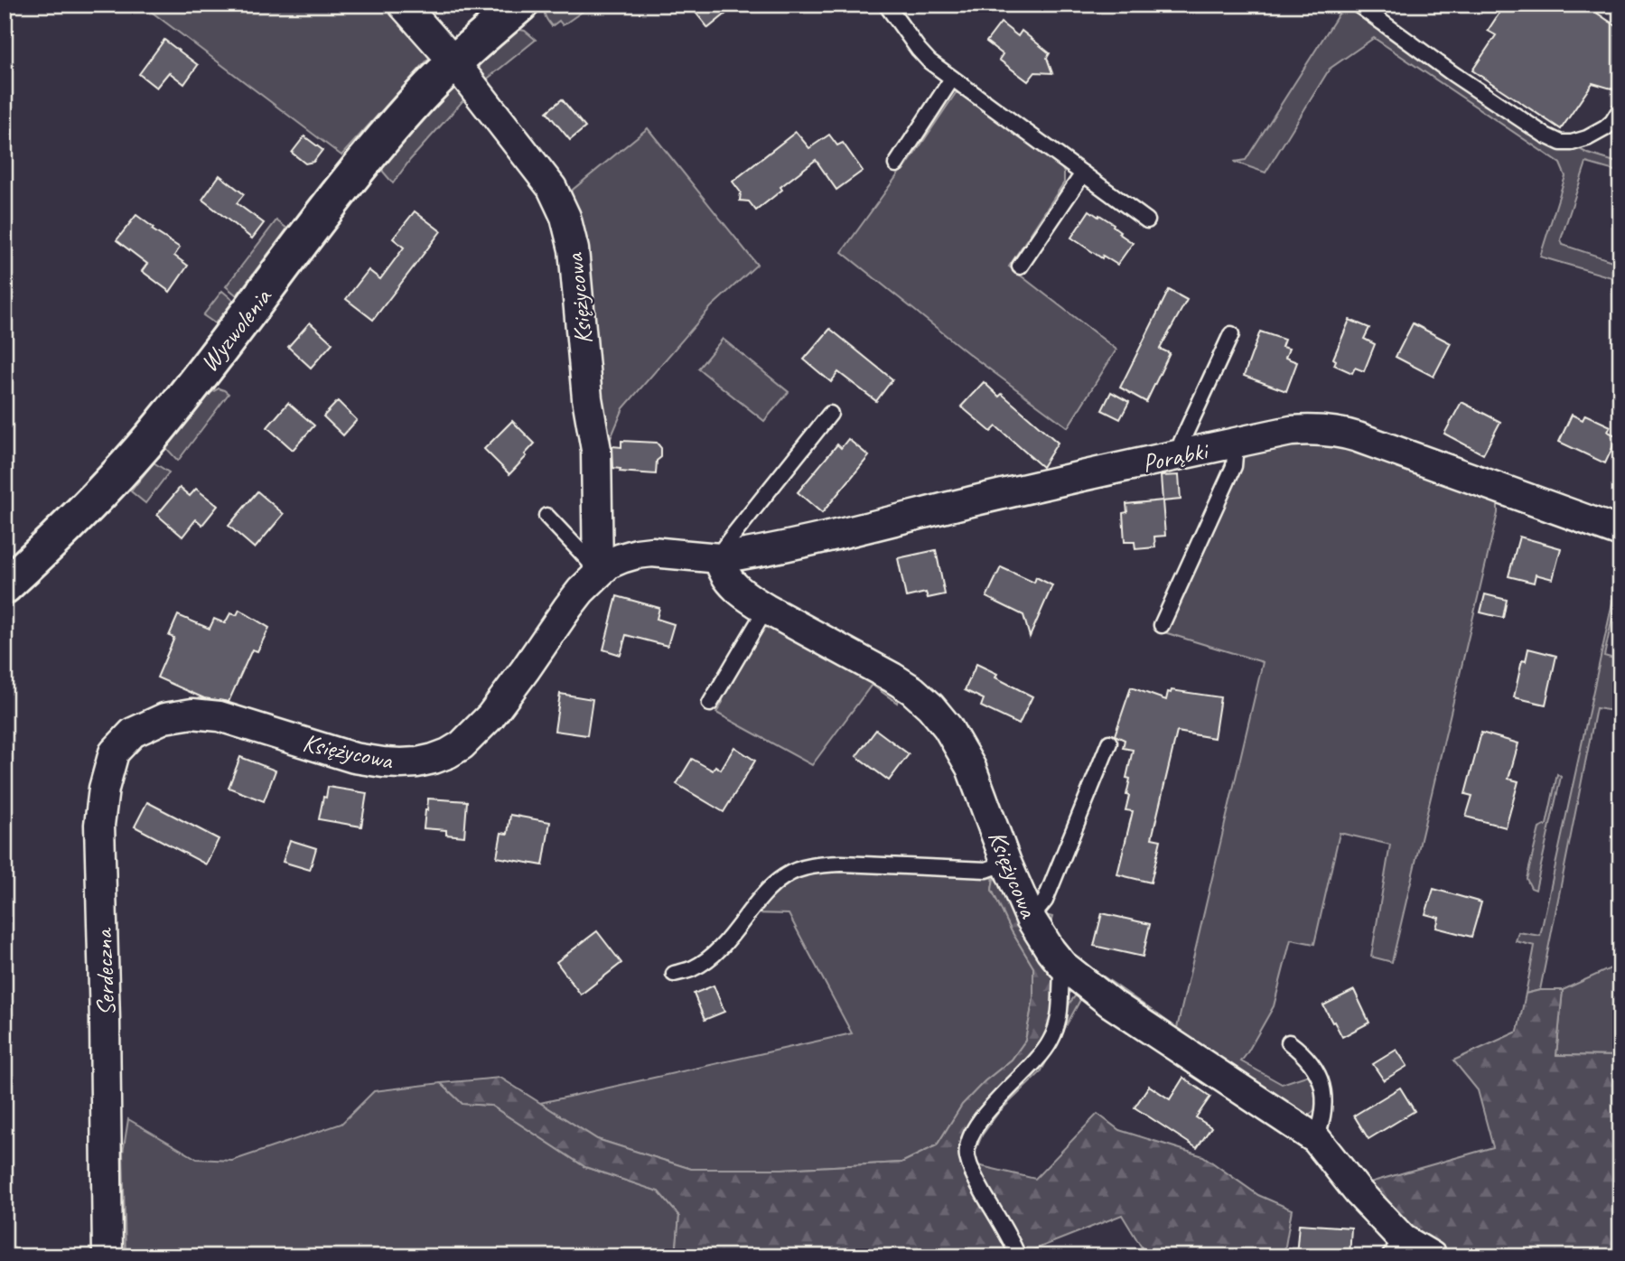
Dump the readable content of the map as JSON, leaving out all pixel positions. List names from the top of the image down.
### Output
{
  "streets": {
    "street": [
      "Księżycowa",
      "Wyzwolenia",
      "Porąbki",
      "Serdeczna"
    ]
  },
  "crossings": [
    ["Księżycowa", "Wyzwolenia"],
    ["Księżycowa", "Porąbki"],
    ["Księżycowa", "Serdeczna"]
  ]
}
